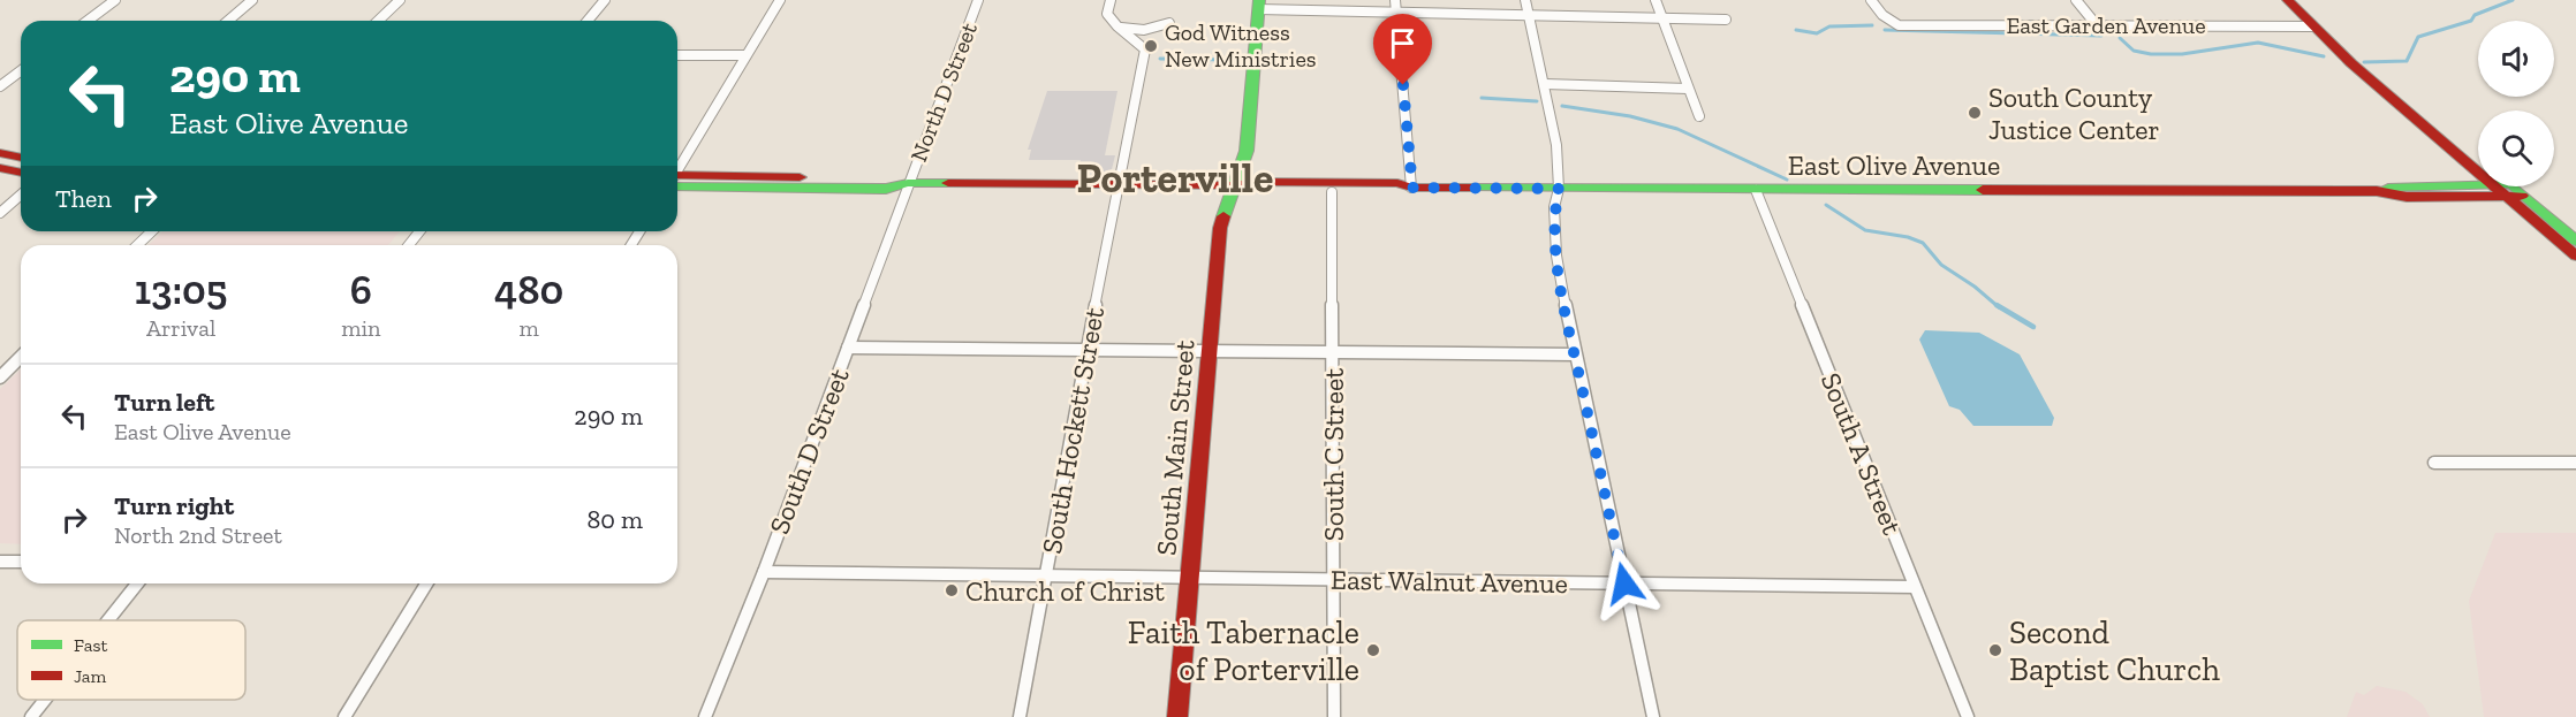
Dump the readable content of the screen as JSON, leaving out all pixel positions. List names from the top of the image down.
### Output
{
  "streets": {
    "main road": ["East Olive Avenue", "South Main Street"],
    "street": [
      "East Garden Avenue",
      "North D Street",
      "South Hockett Street",
      "South D Street",
      "South A Street",
      "South C Street",
      "East Walnut Avenue"
    ]
  },
  "crossings": [
    ["North D Street", "South D Street"],
    ["East Olive Avenue", "South Main Street"],
    ["East Olive Avenue", "South A Street"],
    ["East Olive Avenue", "South C Street"],
    ["South Hockett Street", "East Walnut Avenue"],
    ["South Main Street", "East Walnut Avenue"],
    ["South D Street", "East Walnut Avenue"],
    ["South A Street", "East Walnut Avenue"],
    ["South C Street", "East Walnut Avenue"]
  ],
  "districts": ["Porterville"],
  "places": [
    "God Witness New Ministries",
    "South County Justice Center",
    "Church of Christ",
    "Faith Tabernacle of Porterville",
    "Second Baptist Church"
  ],
  "legend": ["Fast", "Jam"],
  "page": {
    "turn": ["290 m", "East Olive Avenue"],
    "then": "Then",
    "eta": [
      "13:05",
      "Arrival",
      "6",
      "min",
      "480",
      "m"
    ],
    "list": [
      {
        "name": "Turn left",
        "note": "East Olive Avenue",
        "value": "290 m"
      },
      {
        "name": "Turn right",
        "note": "North 2nd Street",
        "value": "80 m"
      }
    ]
  }
}
